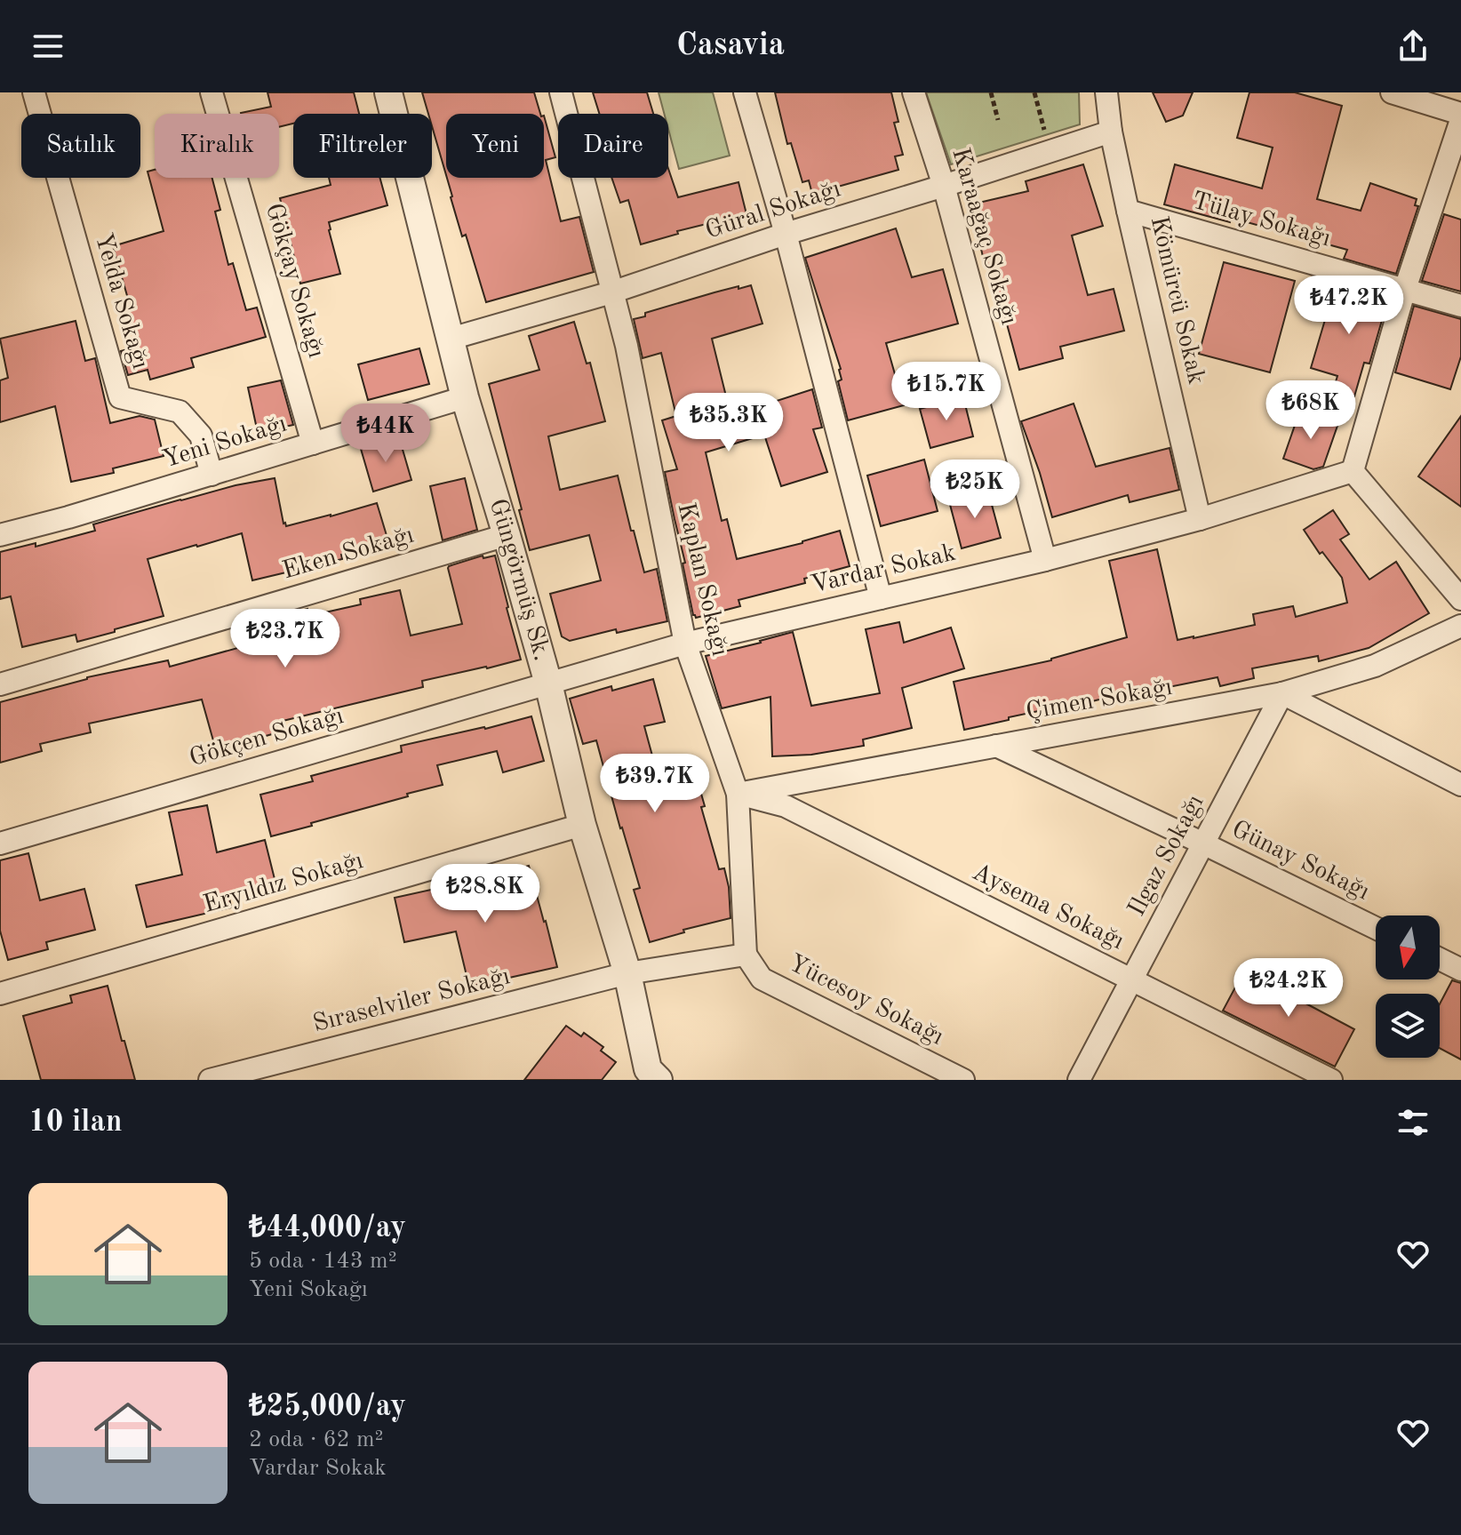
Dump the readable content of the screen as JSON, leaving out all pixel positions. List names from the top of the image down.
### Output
{
  "streets": {
    "street": [
      "Güral Sokağı",
      "Tülay Sokağı",
      "Karaağaç Sokağı",
      "Gökçay Sokağı",
      "Kömürcü Sokak",
      "Yelda Sokağı",
      "Yeni Sokağı",
      "Eken Sokağı",
      "Vardar Sokak",
      "Kaplan Sokağı",
      "Güngörmüş Sk.",
      "Çimen Sokağı",
      "Gökçen Sokağı",
      "Ilgaz Sokağı",
      "Günay Sokağı",
      "Eryıldız Sokağı",
      "Aysema Sokağı",
      "Sıraselviler Sokağı",
      "Yücesoy Sokağı"
    ]
  },
  "crossings": [
    ["Güral Sokağı", "Karaağaç Sokağı"],
    ["Güral Sokağı", "Kömürcü Sokak"],
    ["Güral Sokağı", "Kaplan Sokağı"],
    ["Güral Sokağı", "Güngörmüş Sk."],
    ["Tülay Sokağı", "Kömürcü Sokak"],
    ["Karaağaç Sokağı", "Vardar Sokak"],
    ["Gökçay Sokağı", "Yeni Sokağı"],
    ["Kömürcü Sokak", "Vardar Sokak"],
    ["Yelda Sokağı", "Yeni Sokağı"],
    ["Yeni Sokağı", "Güngörmüş Sk."],
    ["Eken Sokağı", "Güngörmüş Sk."],
    ["Vardar Sokak", "Kaplan Sokağı"],
    ["Vardar Sokak", "Güngörmüş Sk."],
    ["Vardar Sokak", "Gökçen Sokağı"],
    ["Kaplan Sokağı", "Çimen Sokağı"],
    ["Kaplan Sokağı", "Aysema Sokağı"],
    ["Kaplan Sokağı", "Yücesoy Sokağı"],
    ["Güngörmüş Sk.", "Gökçen Sokağı"],
    ["Güngörmüş Sk.", "Eryıldız Sokağı"],
    ["Güngörmüş Sk.", "Sıraselviler Sokağı"],
    ["Çimen Sokağı", "Ilgaz Sokağı"],
    ["Çimen Sokağı", "Günay Sokağı"],
    ["Çimen Sokağı", "Aysema Sokağı"],
    ["Ilgaz Sokağı", "Günay Sokağı"],
    ["Ilgaz Sokağı", "Aysema Sokağı"]
  ],
  "north": "bottom",
  "page": {
    "header": "Casavia",
    "chip": [
      "Satılık",
      "Kiralık",
      "Filtreler",
      "Yeni",
      "Daire"
    ],
    "price": [
      "₺47.2K",
      "₺15.7K",
      "₺68K",
      "₺35.3K",
      "₺44K",
      "₺25K",
      "₺23.7K",
      "₺39.7K",
      "₺28.8K",
      "₺24.2K"
    ],
    "heading": "10 ilan",
    "list": [
      {
        "name": "₺44,000/ay",
        "note": "5 oda · 143 m² · Yeni Sokağı"
      },
      {
        "name": "₺25,000/ay",
        "note": "2 oda · 62 m² · Vardar Sokak"
      }
    ]
  }
}
